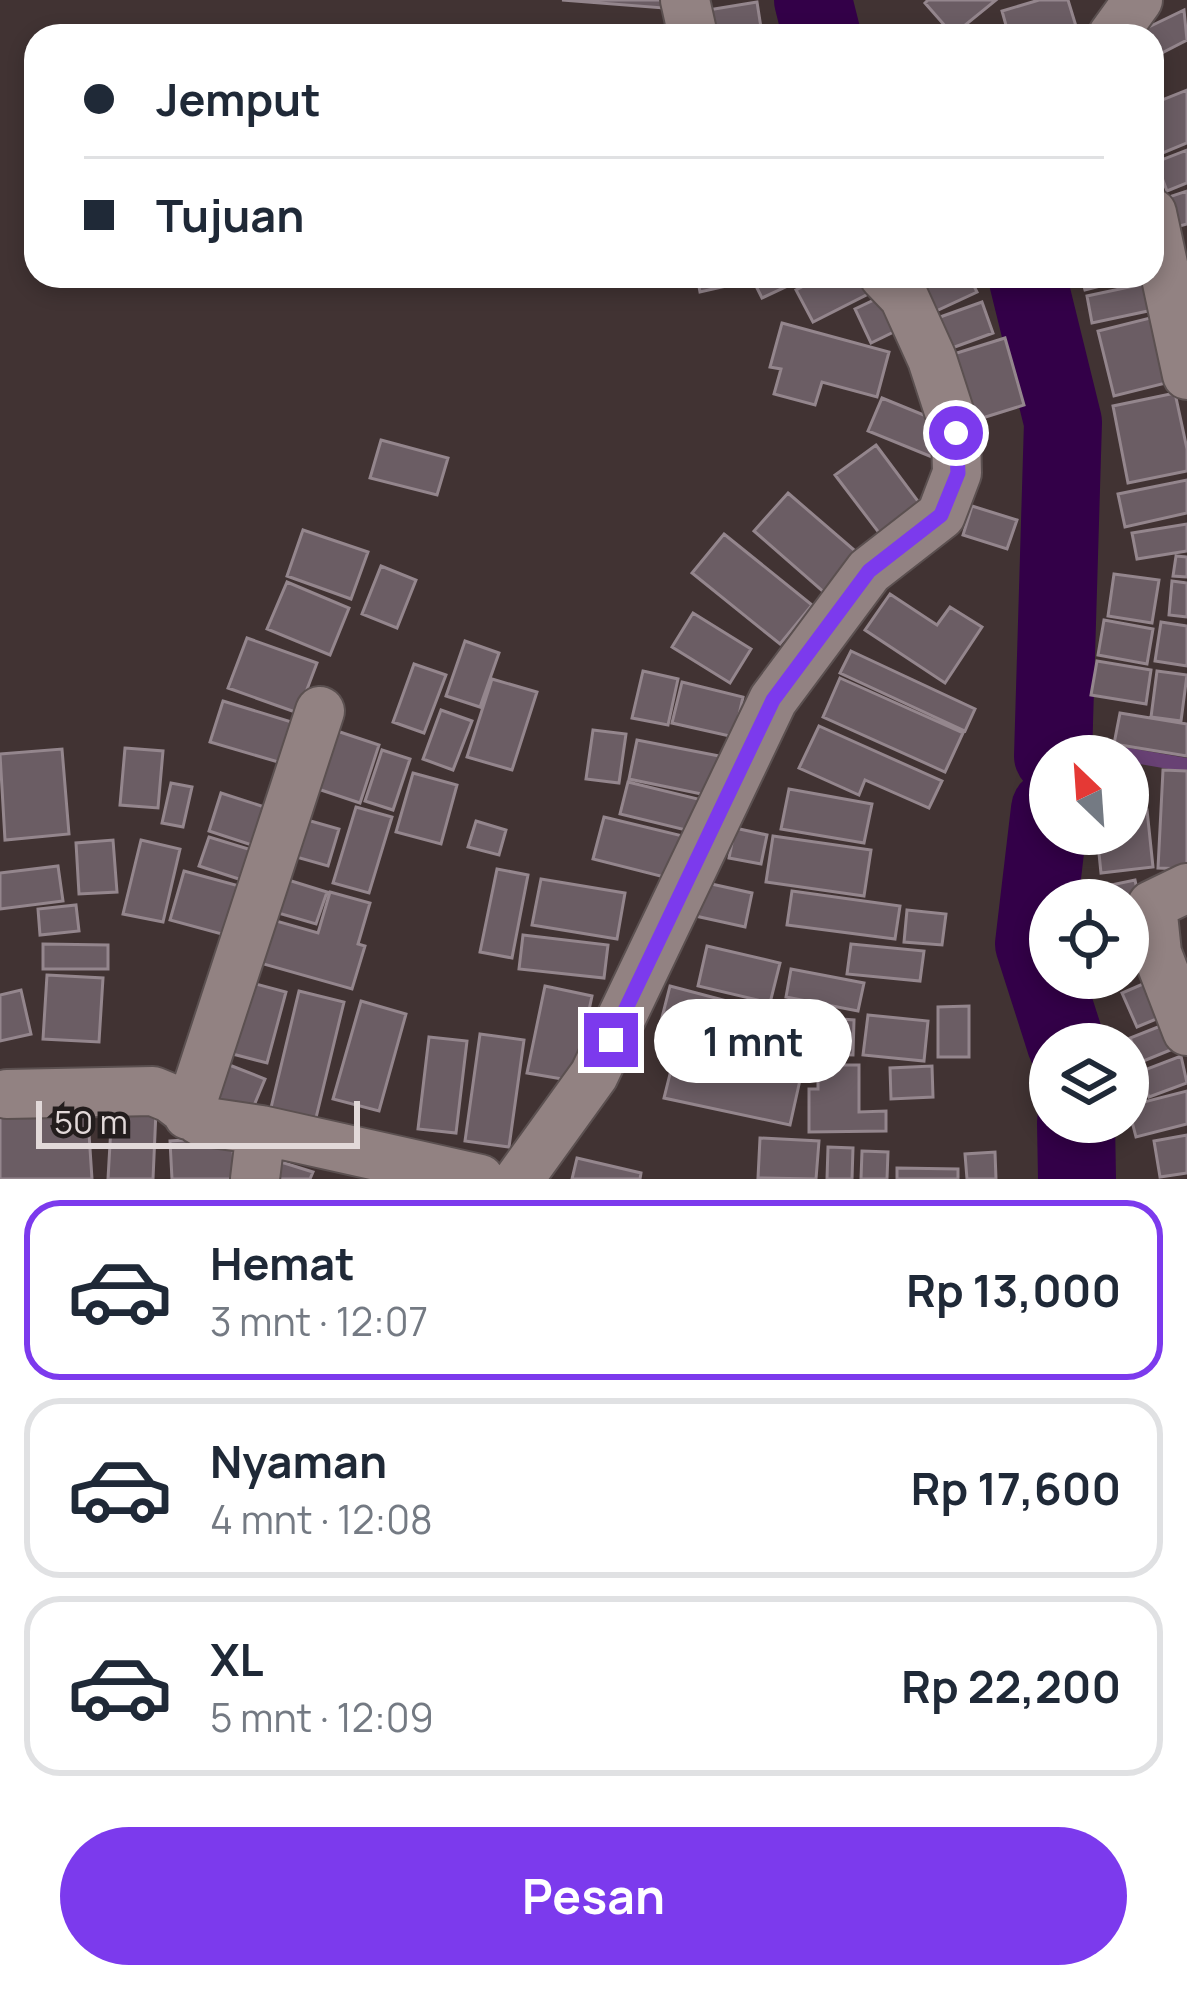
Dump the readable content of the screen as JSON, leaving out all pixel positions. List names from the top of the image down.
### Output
{
  "scale_bar": "50 m",
  "north": "top left",
  "page": {
    "banner": ["Jemput", "Tujuan"],
    "bubble": "1 mnt",
    "scale": "50 m",
    "list": [
      {
        "name": "Hemat",
        "note": "3 mnt · 12:07",
        "value": "Rp 13,000"
      },
      {
        "name": "Nyaman",
        "note": "4 mnt · 12:08",
        "value": "Rp 17,600"
      },
      {
        "name": "XL",
        "note": "5 mnt · 12:09",
        "value": "Rp 22,200"
      }
    ],
    "buttons": "Pesan"
  }
}
